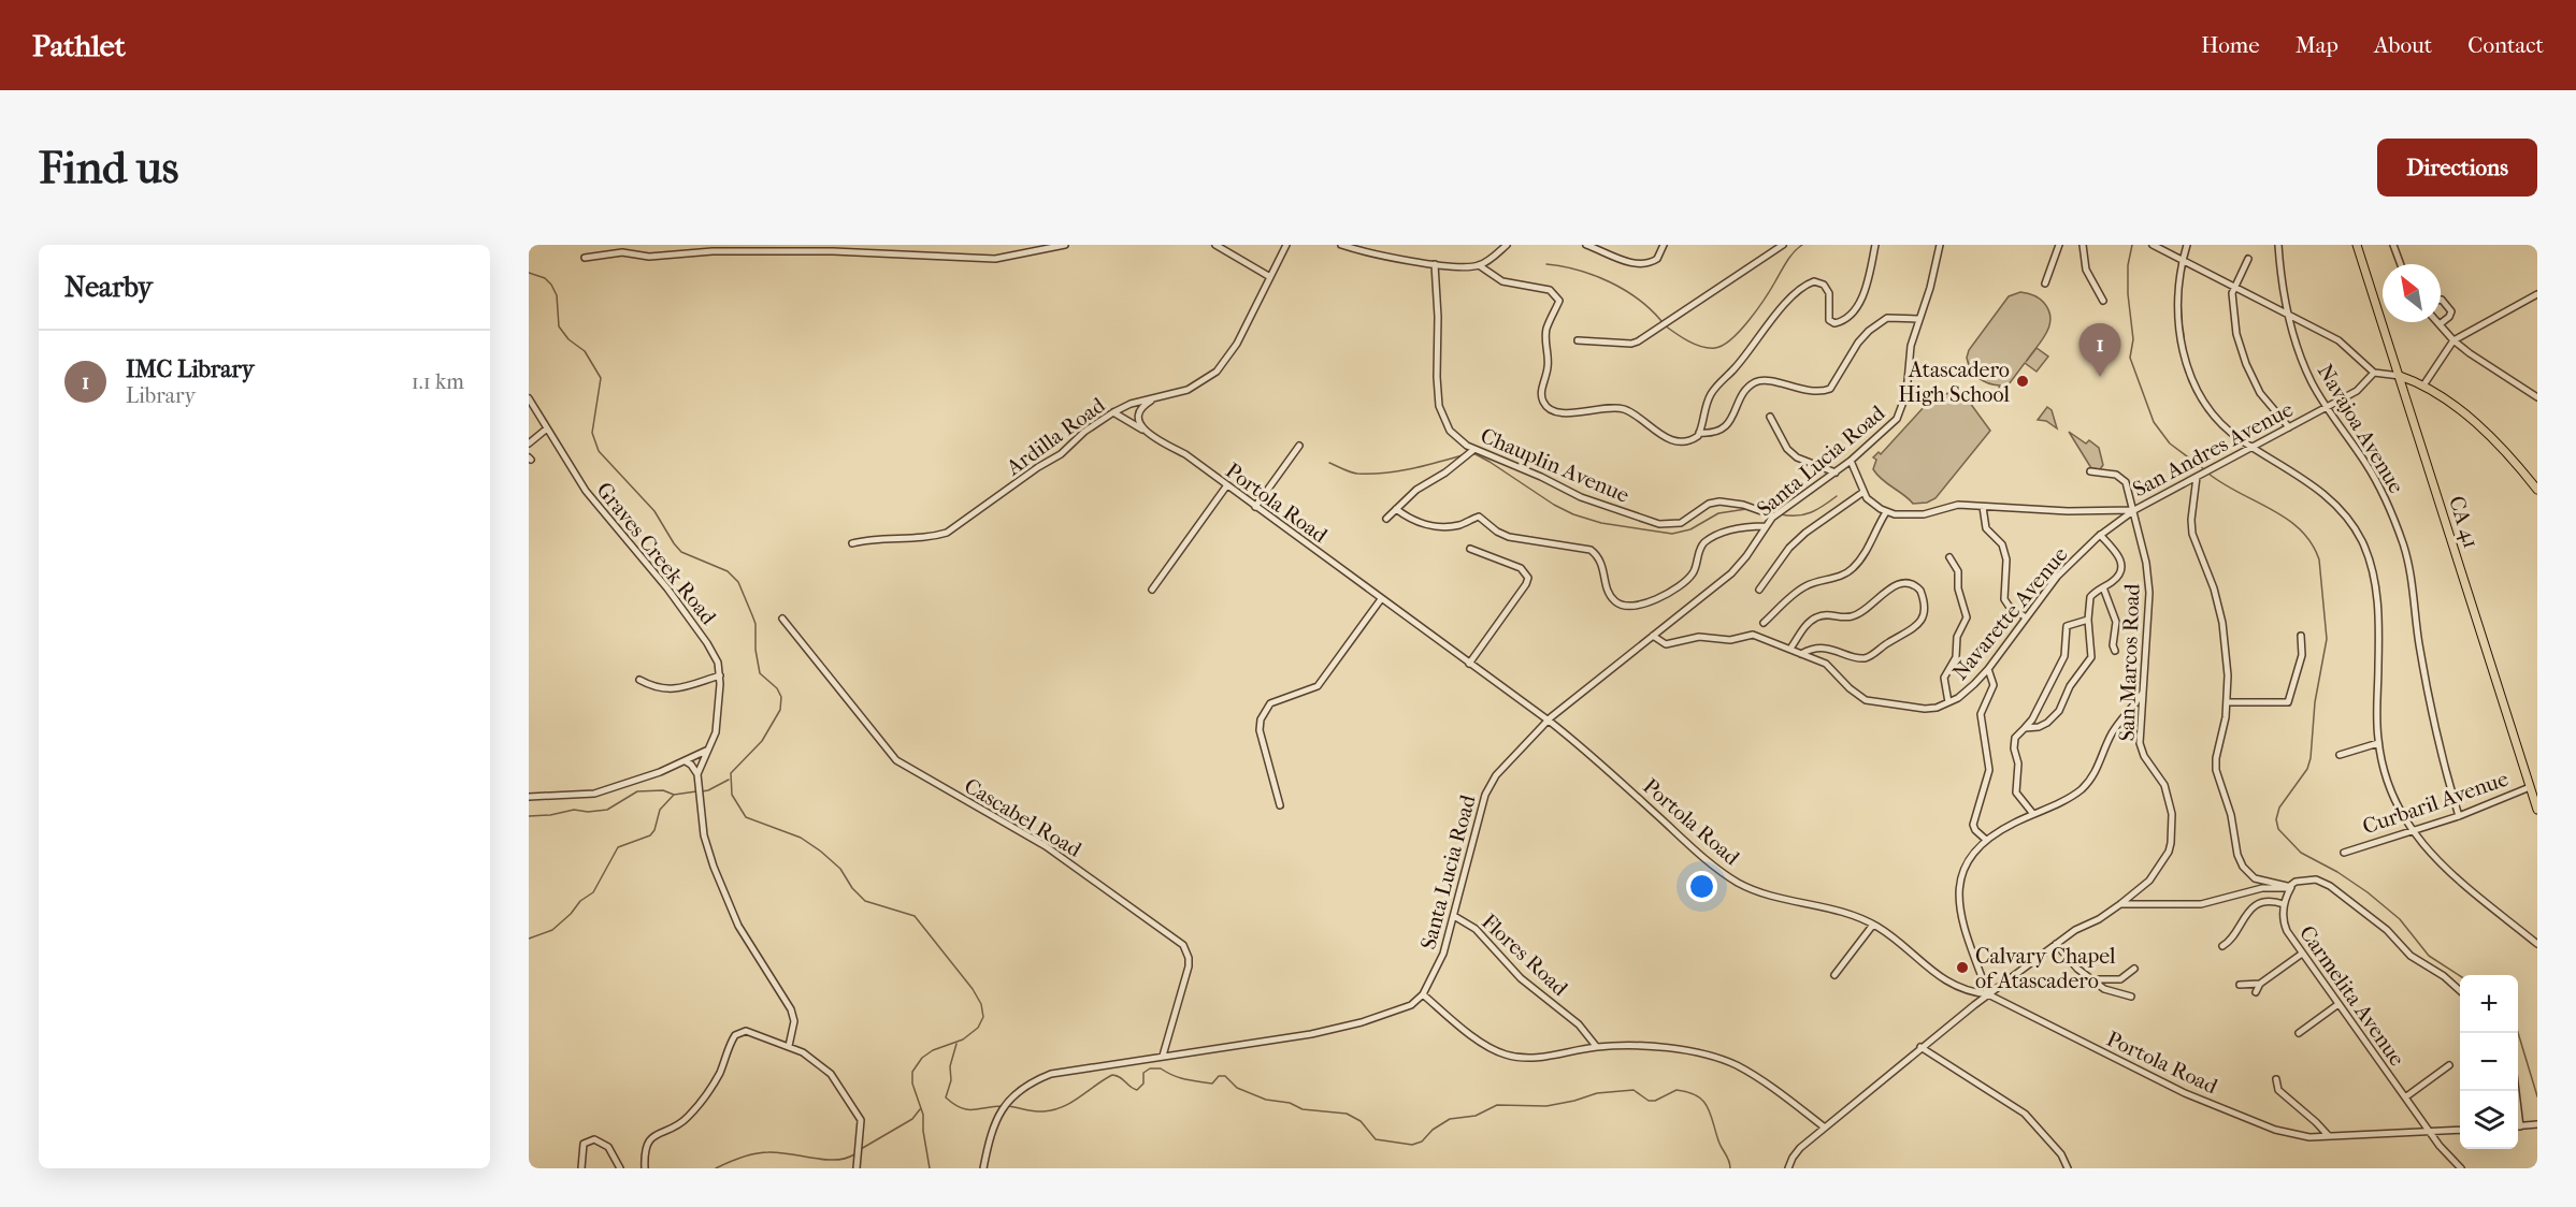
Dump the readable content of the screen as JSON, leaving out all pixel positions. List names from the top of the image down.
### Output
{
  "streets": {
    "main road": ["CA 41"],
    "street": [
      "Navajoa Avenue",
      "Ardilla Road",
      "San Andres Avenue",
      "Santa Lucia Road",
      "Chauplin Avenue",
      "Portola Road",
      "Graves Creek Road",
      "Navarette Avenue",
      "San Marcos Road",
      "Curbaril Avenue",
      "Cascabel Road",
      "Flores Road",
      "Carmelita Avenue"
    ]
  },
  "crossings": [
    ["Navajoa Avenue", "San Andres Avenue"],
    ["Navajoa Avenue", "Curbaril Avenue"],
    ["Ardilla Road", "Portola Road"],
    ["San Andres Avenue", "Navarette Avenue"],
    ["San Andres Avenue", "San Marcos Road"],
    ["Santa Lucia Road", "Chauplin Avenue"],
    ["Santa Lucia Road", "Portola Road"],
    ["Santa Lucia Road", "Navarette Avenue"],
    ["Santa Lucia Road", "Flores Road"],
    ["Portola Road", "San Marcos Road"],
    ["Portola Road", "Carmelita Avenue"],
    ["CA 41", "Curbaril Avenue"],
    ["Navarette Avenue", "San Marcos Road"]
  ],
  "places": ["Atascadero High School", "Calvary Chapel of Atascadero"],
  "north": "top left",
  "page": {
    "header": "Pathlet",
    "nav": [
      "Home",
      "Map",
      "About",
      "Contact"
    ],
    "buttons": "Directions",
    "title": "Find us",
    "heading": "Nearby",
    "pins": "1",
    "list": [
      {
        "mark": "1",
        "name": "IMC Library",
        "note": "Library",
        "value": "1.1 km"
      }
    ],
    "map_buttons": ["+", "−"]
  }
}
